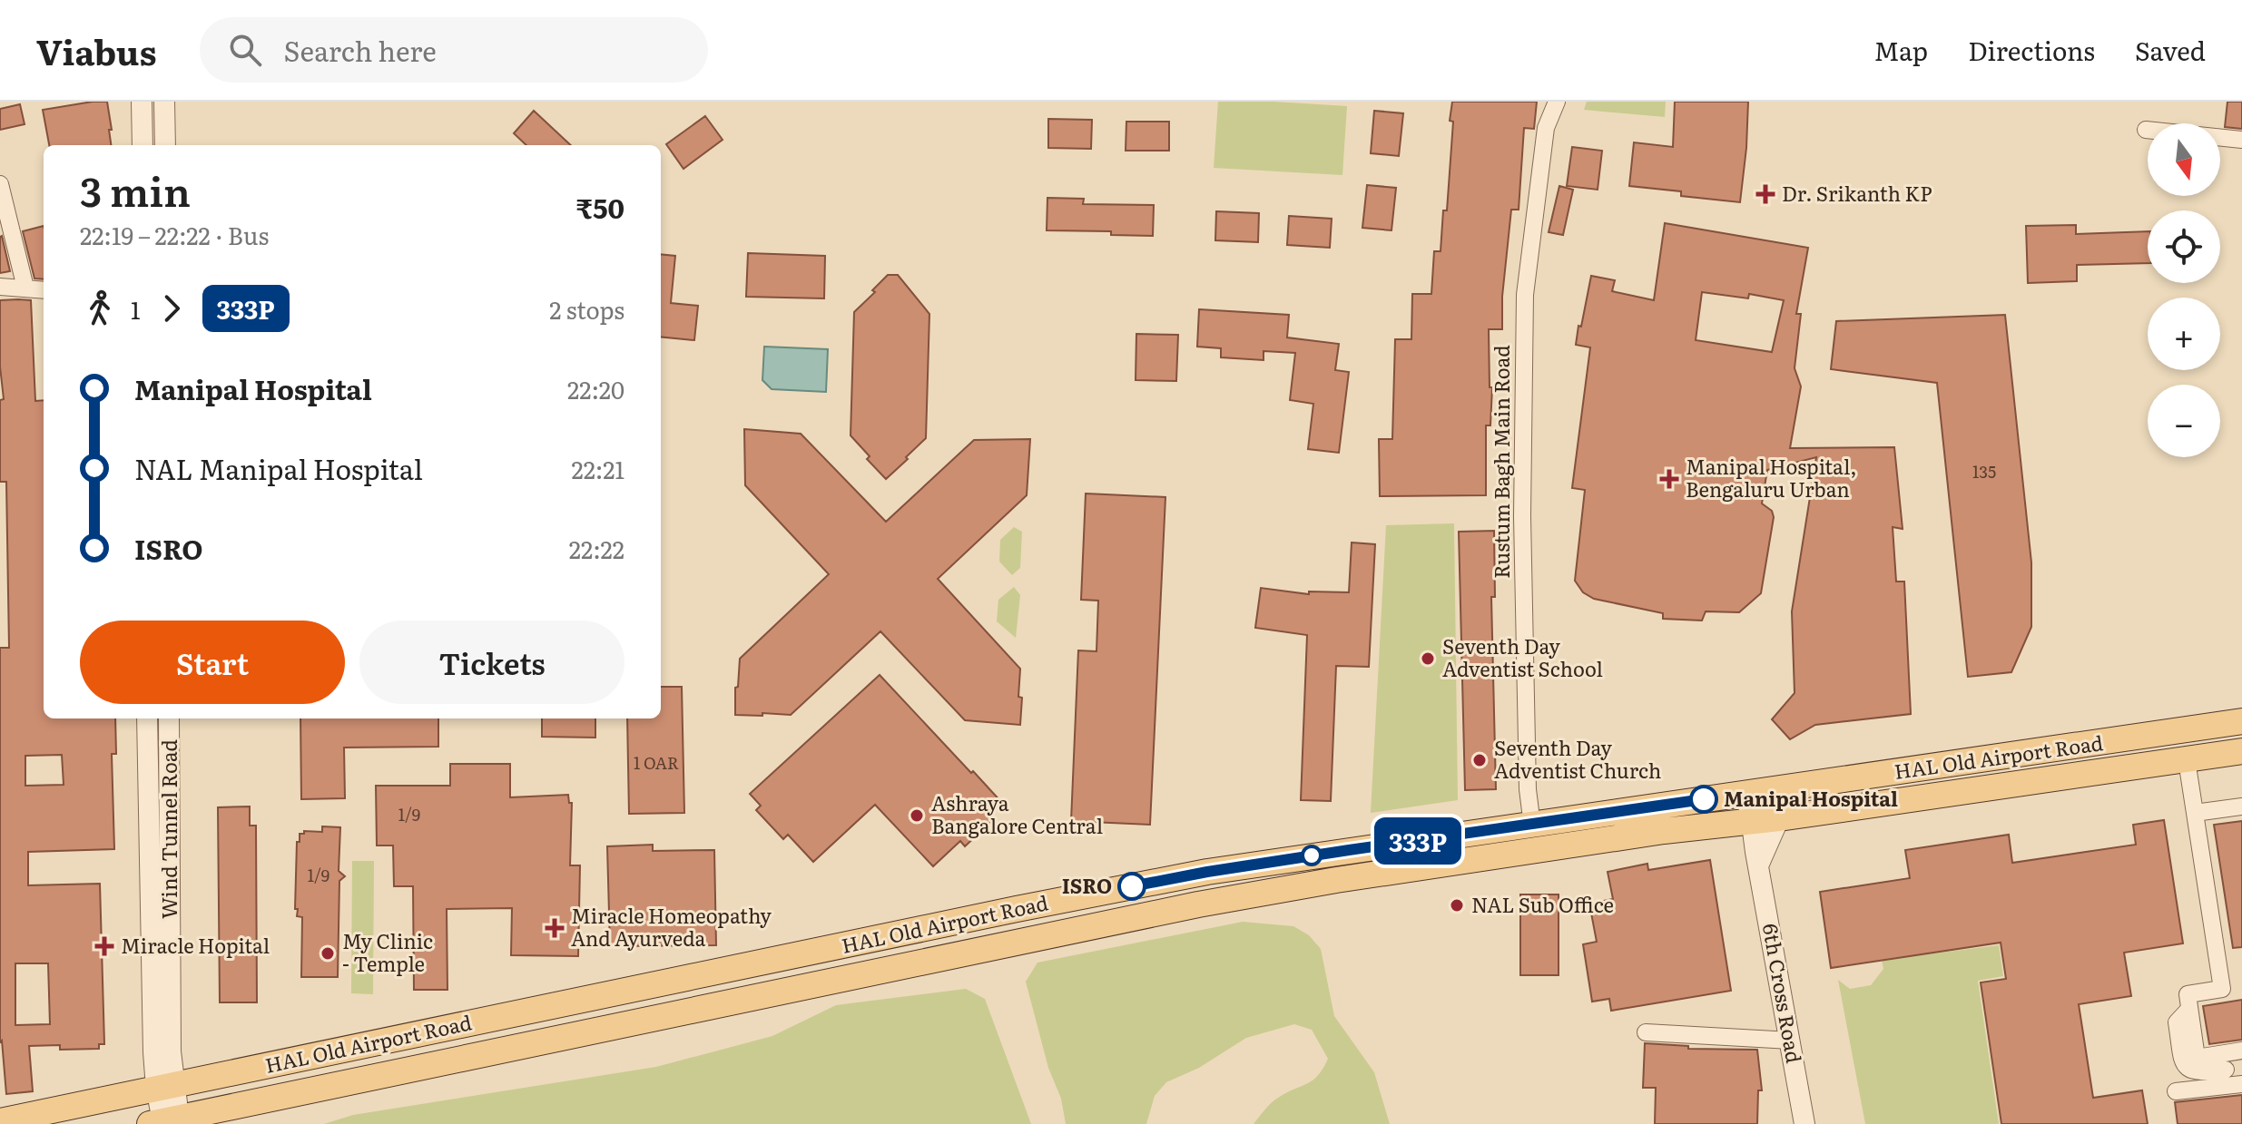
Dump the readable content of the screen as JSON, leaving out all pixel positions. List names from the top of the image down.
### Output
{
  "streets": {
    "main road": ["HAL Old Airport Road"],
    "street": ["Rustum Bagh Main Road", "Wind Tunnel Road", "6th Cross Road"]
  },
  "crossings": [
    ["Rustum Bagh Main Road", "HAL Old Airport Road"],
    ["HAL Old Airport Road", "Wind Tunnel Road"],
    ["HAL Old Airport Road", "6th Cross Road"]
  ],
  "places": {
    "health": [
      "Dr. Srikanth KP",
      "Manipal Hospital, Bengaluru Urban",
      "Miracle Homeopathy And Ayurveda",
      "Miracle Hopital"
    ],
    "other": [
      "Seventh Day Adventist School",
      "Seventh Day Adventist Church",
      "Manipal Hospital",
      "Ashraya Bangalore Central",
      "ISRO",
      "NAL Sub Office",
      "My Clinic - Temple"
    ]
  },
  "lines": ["bus line 333P"],
  "house_numbers": [
    "135",
    "1 OAR",
    "1/9",
    "1/9"
  ],
  "north": "bottom",
  "page": {
    "header": "Viabus",
    "search": "Search here",
    "nav": ["Map", "Directions", "Saved"],
    "on_map": "333P",
    "map_buttons": ["+", "−"],
    "heading": ["3 min", "22:19 – 22:22 · Bus", "₹50"],
    "legs": ["1", "333P", "2 stops"],
    "list": [
      {
        "name": "Manipal Hospital",
        "value": "22:20"
      },
      {
        "name": "NAL Manipal Hospital",
        "value": "22:21"
      },
      {
        "name": "ISRO",
        "value": "22:22"
      }
    ],
    "buttons": ["Start", "Tickets"]
  }
}
